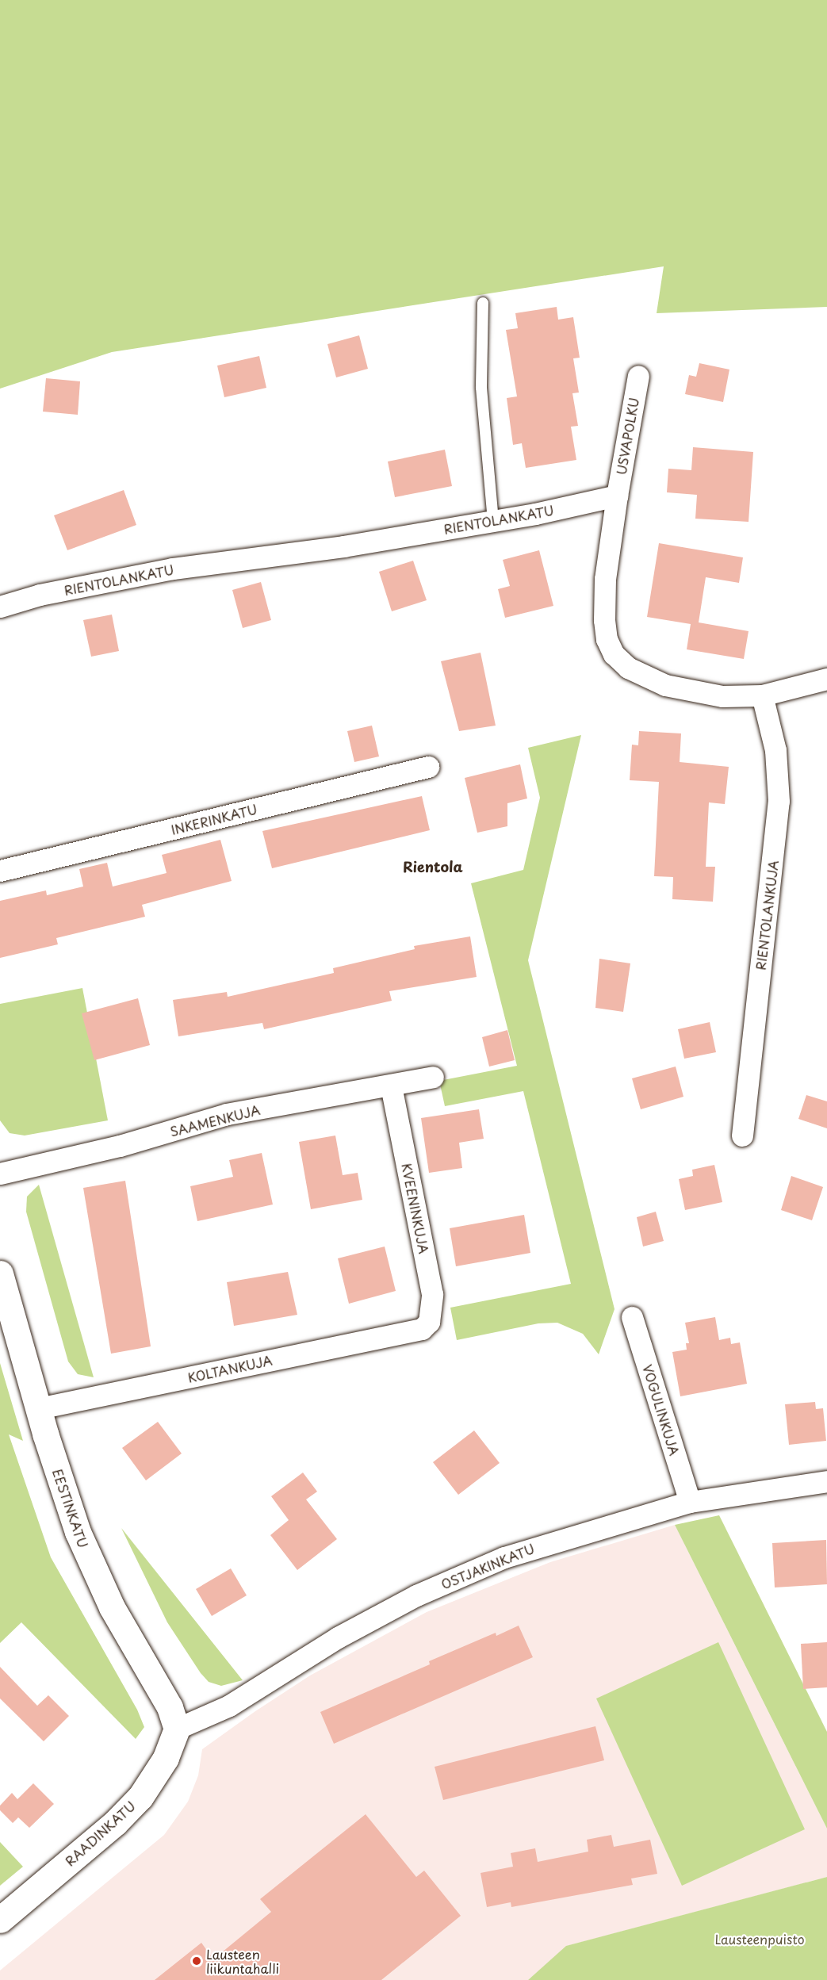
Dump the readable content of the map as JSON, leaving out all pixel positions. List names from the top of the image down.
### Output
{
  "streets": {
    "street": [
      "USVAPOLKU",
      "RIENTOLANKATU",
      "INKERINKATU",
      "RIENTOLANKUJA",
      "SAAMENKUJA",
      "KVEENINKUJA",
      "KOLTANKUJA",
      "VOGULINKUJA",
      "EESTINKATU",
      "OSTJAKINKATU",
      "RAADINKATU"
    ]
  },
  "crossings": [
    ["USVAPOLKU", "RIENTOLANKATU"],
    ["SAAMENKUJA", "KVEENINKUJA"],
    ["KVEENINKUJA", "KOLTANKUJA"],
    ["KOLTANKUJA", "EESTINKATU"],
    ["VOGULINKUJA", "OSTJAKINKATU"],
    ["EESTINKATU", "OSTJAKINKATU"],
    ["EESTINKATU", "RAADINKATU"],
    ["OSTJAKINKATU", "RAADINKATU"]
  ],
  "districts": ["Rientola"],
  "parks": ["Lausteenpuisto"],
  "places": ["Lausteen liikuntahalli"]
}
